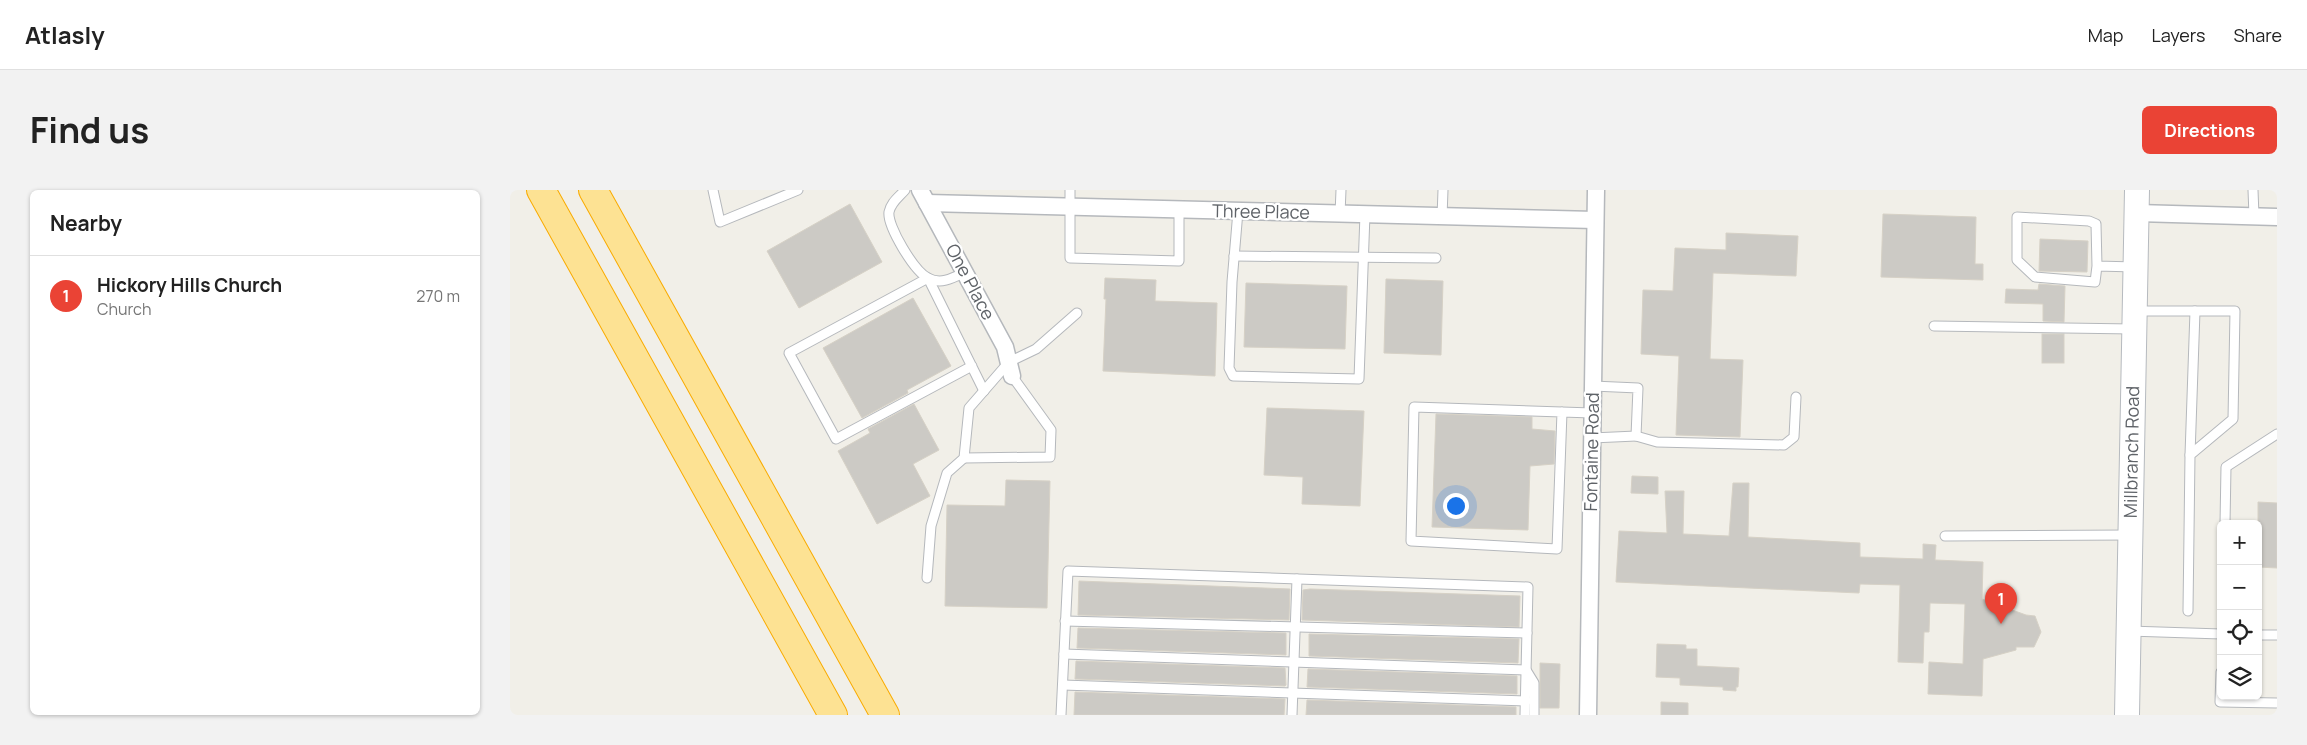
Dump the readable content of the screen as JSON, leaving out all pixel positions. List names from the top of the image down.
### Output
{
  "streets": {
    "main road": ["Millbranch Road"],
    "street": ["Three Place", "One Place", "Fontaine Road"]
  },
  "crossings": [
    ["Three Place", "One Place"],
    ["Three Place", "Fontaine Road"]
  ],
  "page": {
    "header": "Atlasly",
    "nav": ["Map", "Layers", "Share"],
    "title": "Find us",
    "buttons": "Directions",
    "heading": "Nearby",
    "list": [
      {
        "mark": "1",
        "name": "Hickory Hills Church",
        "note": "Church",
        "value": "270 m"
      }
    ],
    "map_buttons": ["+", "−"],
    "pins": "1"
  }
}
